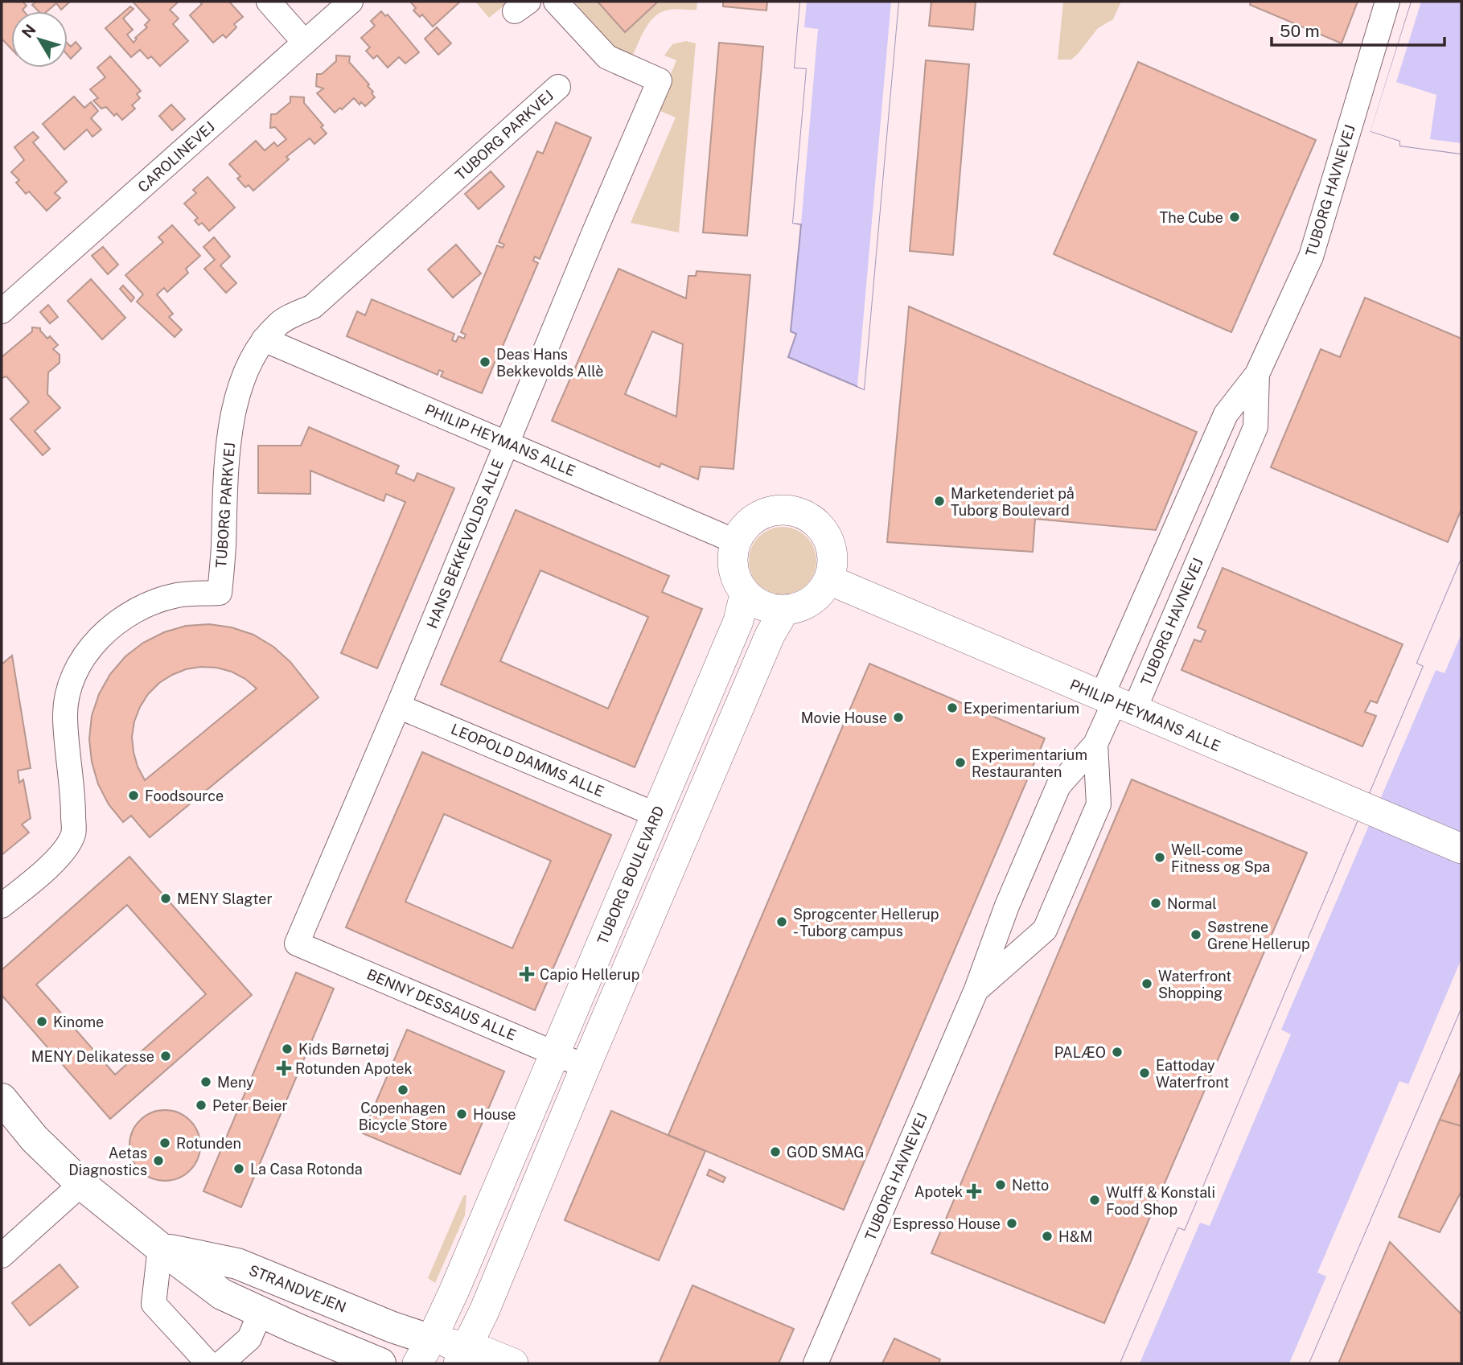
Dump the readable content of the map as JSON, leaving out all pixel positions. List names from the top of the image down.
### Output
{
  "streets": {
    "main road": ["STRANDVEJEN"],
    "street": [
      "TUBORG PARKVEJ",
      "CAROLINEVEJ",
      "TUBORG HAVNEVEJ",
      "PHILIP HEYMANS ALLE",
      "HANS BEKKEVOLDS ALLE",
      "LEOPOLD DAMMS ALLE",
      "TUBORG BOULEVARD",
      "BENNY DESSAUS ALLE"
    ]
  },
  "crossings": [
    ["TUBORG PARKVEJ", "PHILIP HEYMANS ALLE"],
    ["TUBORG HAVNEVEJ", "PHILIP HEYMANS ALLE"],
    ["PHILIP HEYMANS ALLE", "HANS BEKKEVOLDS ALLE"],
    ["PHILIP HEYMANS ALLE", "TUBORG BOULEVARD"],
    ["HANS BEKKEVOLDS ALLE", "LEOPOLD DAMMS ALLE"],
    ["HANS BEKKEVOLDS ALLE", "BENNY DESSAUS ALLE"],
    ["LEOPOLD DAMMS ALLE", "TUBORG BOULEVARD"],
    ["TUBORG BOULEVARD", "BENNY DESSAUS ALLE"],
    ["TUBORG BOULEVARD", "STRANDVEJEN"]
  ],
  "places": {
    "other": [
      "The Cube",
      "Deas Hans Bekkevolds Allè",
      "Marketenderiet på Tuborg Boulevard",
      "Experimentarium",
      "Movie House",
      "Experimentarium Restauranten",
      "Foodsource",
      "Well-come Fitness og Spa",
      "MENY Slagter",
      "Normal",
      "Sprogcenter Hellerup - Tuborg campus",
      "Søstrene Grene Hellerup",
      "Waterfront Shopping",
      "Kinome",
      "Kids Børnetøj",
      "PALÆO",
      "MENY Delikatesse",
      "Eattoday Waterfront",
      "Meny",
      "Copenhagen Bicycle Store",
      "Peter Beier",
      "House",
      "Rotunden",
      "GOD SMAG",
      "Aetas Diagnostics",
      "La Casa Rotonda",
      "Netto",
      "Wulff & Konstali Food Shop",
      "Espresso House",
      "H&M"
    ],
    "health": ["Capio Hellerup", "Rotunden Apotek", "Apotek"]
  },
  "scale_bar": "50 m",
  "north": "top left"
}
